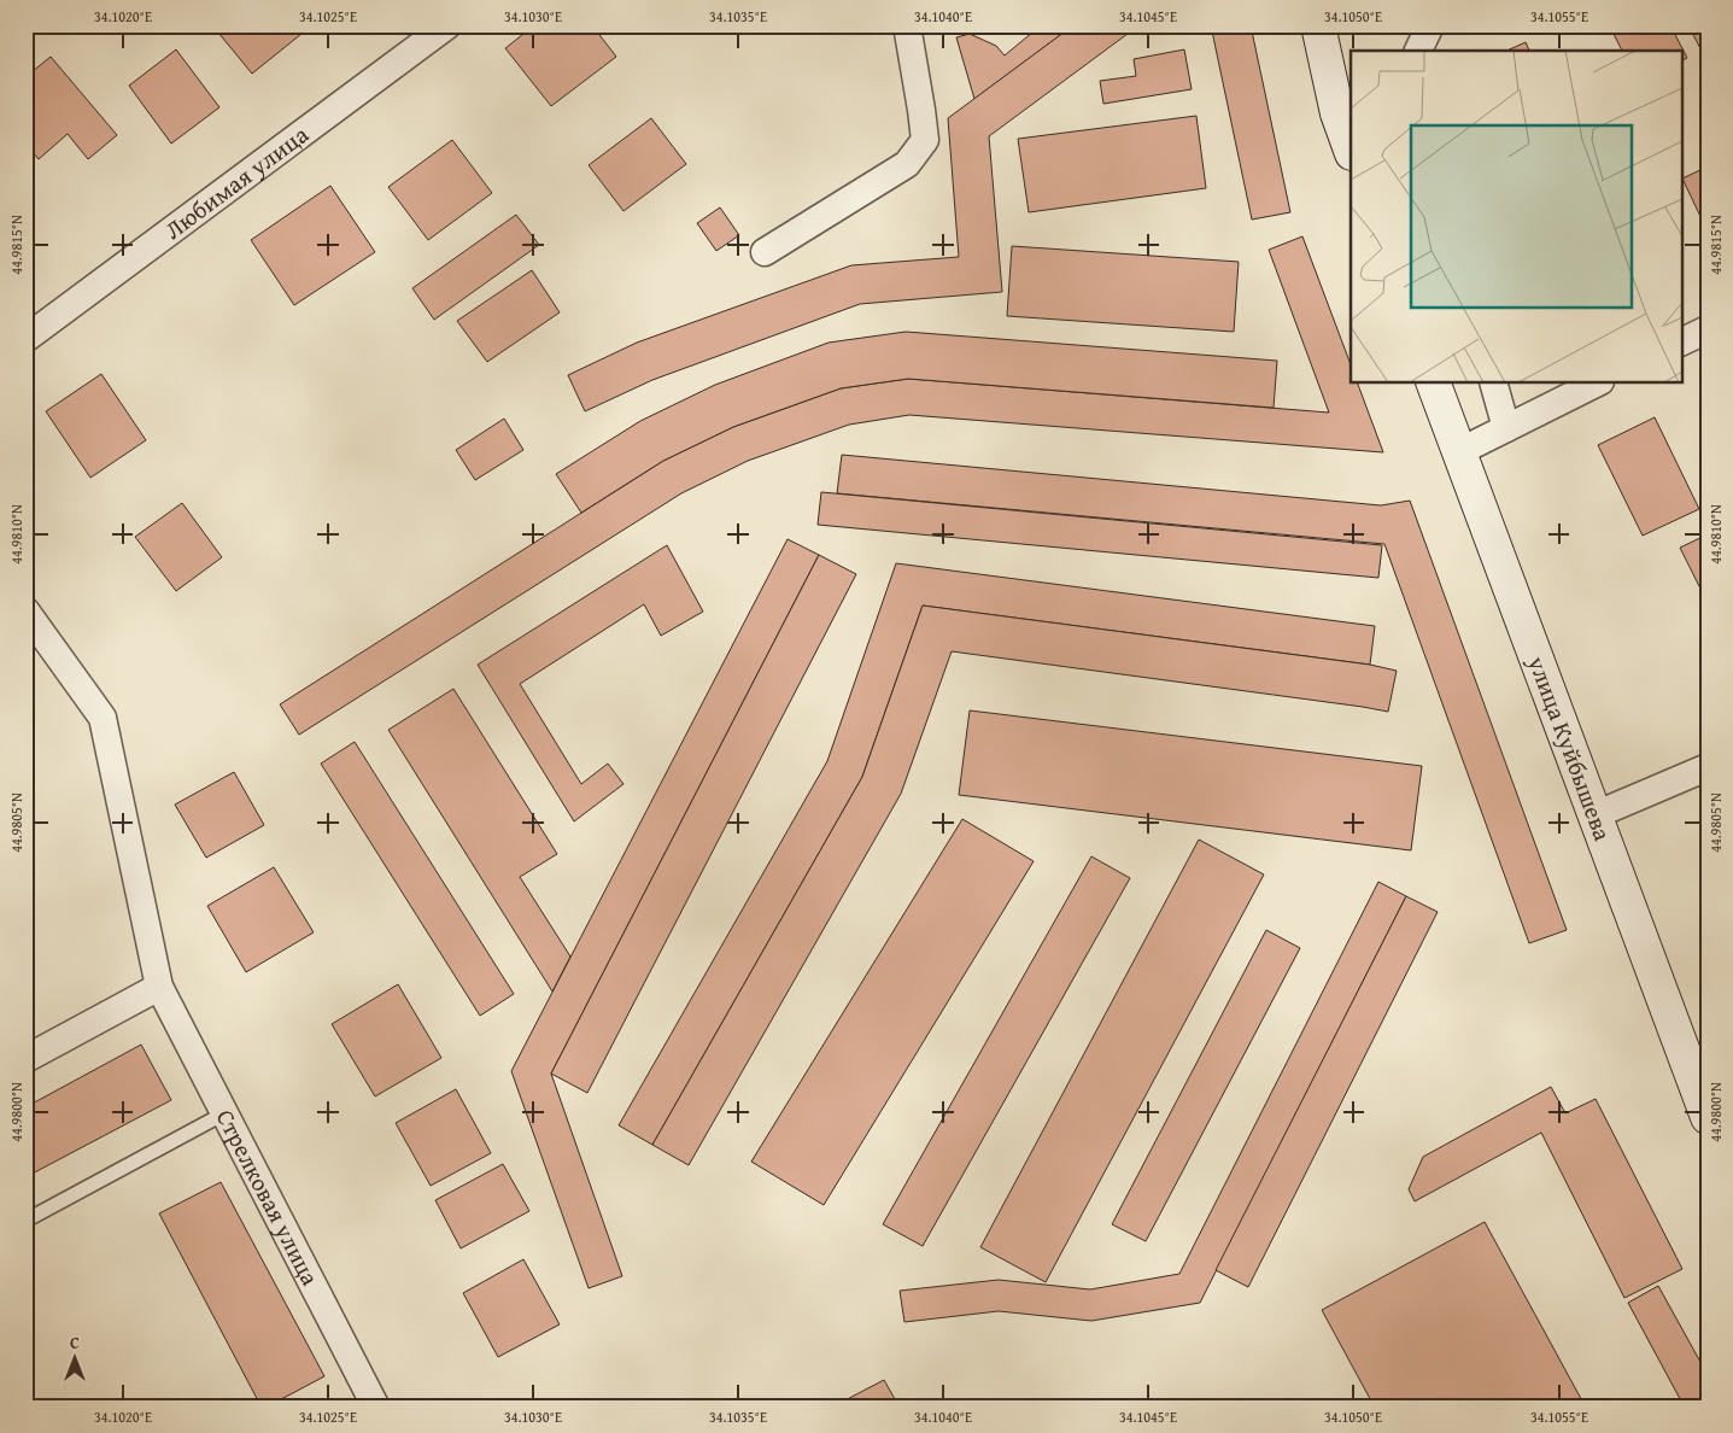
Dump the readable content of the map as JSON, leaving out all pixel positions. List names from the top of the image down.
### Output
{
  "streets": {
    "main road": ["улица Куйбышева"],
    "street": ["Любимая улица", "Стрелковая улица"]
  },
  "north": "top",
  "coordinates": [
    "34.1020°E",
    "34.1025°E",
    "34.1030°E",
    "34.1035°E",
    "34.1040°E",
    "34.1045°E",
    "34.1050°E",
    "34.1055°E",
    "44.9815°N",
    "44.9810°N",
    "44.9805°N",
    "44.9800°N"
  ]
}
